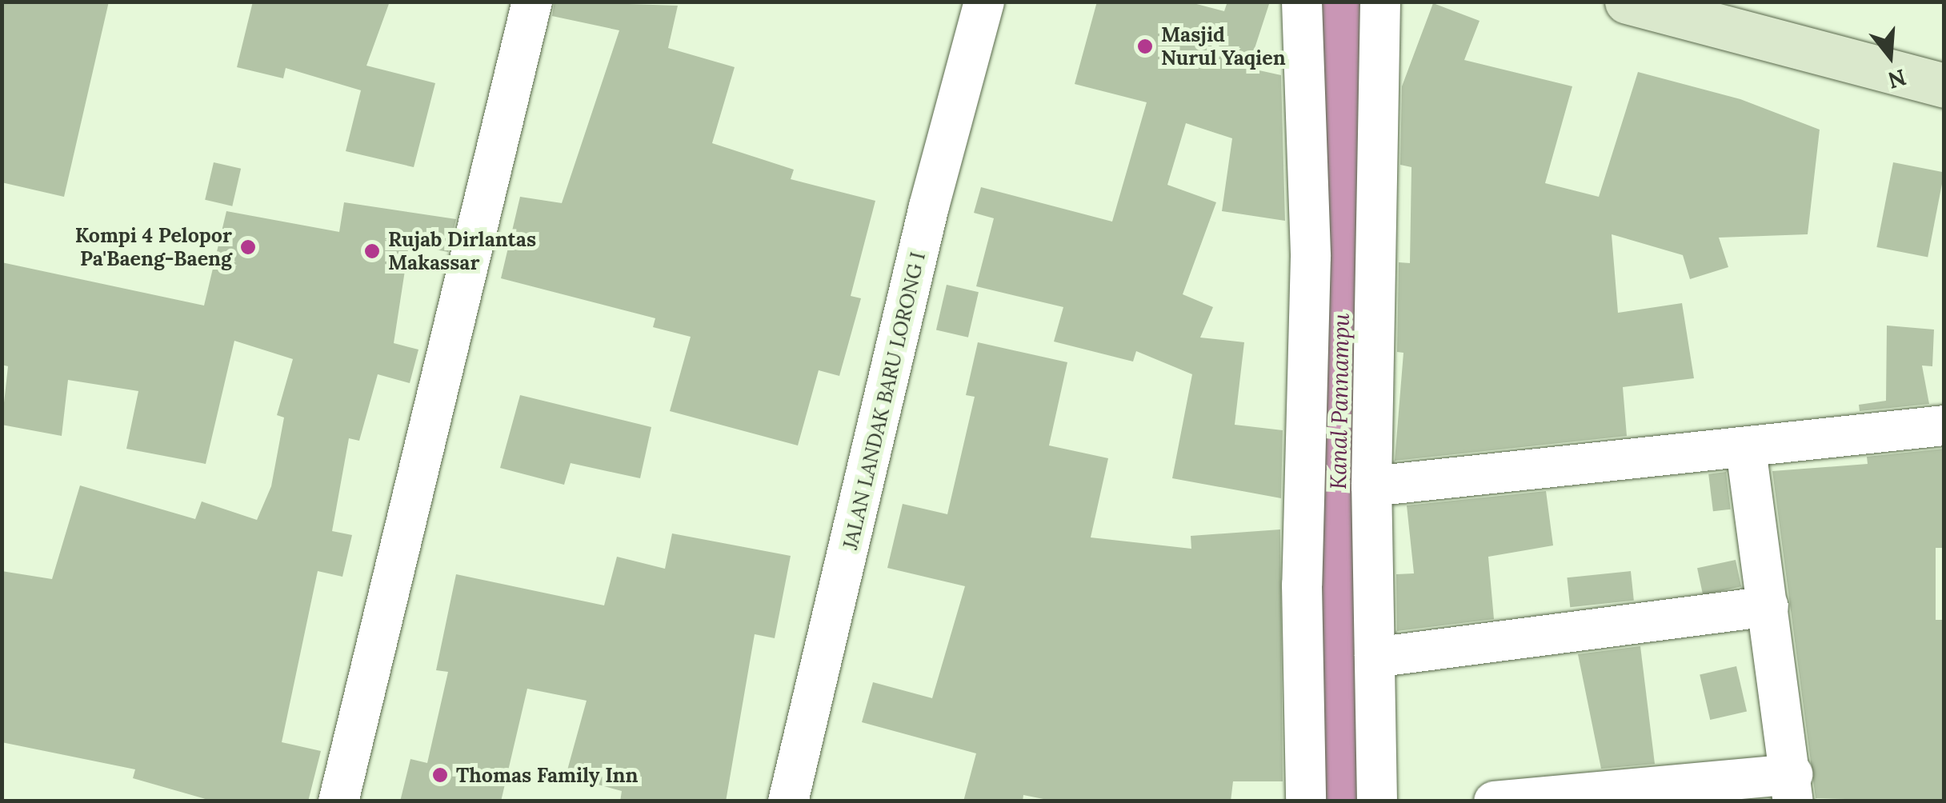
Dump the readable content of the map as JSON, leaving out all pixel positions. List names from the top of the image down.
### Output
{
  "streets": {
    "street": ["JALAN LANDAK BARU LORONG I"]
  },
  "water": ["Kanal Pannampu"],
  "places": [
    "Masjid Nurul Yaqien",
    "Kompi 4 Pelopor Pa'Baeng-Baeng",
    "Rujab Dirlantas Makassar",
    "Thomas Family Inn"
  ],
  "north": "bottom"
}
